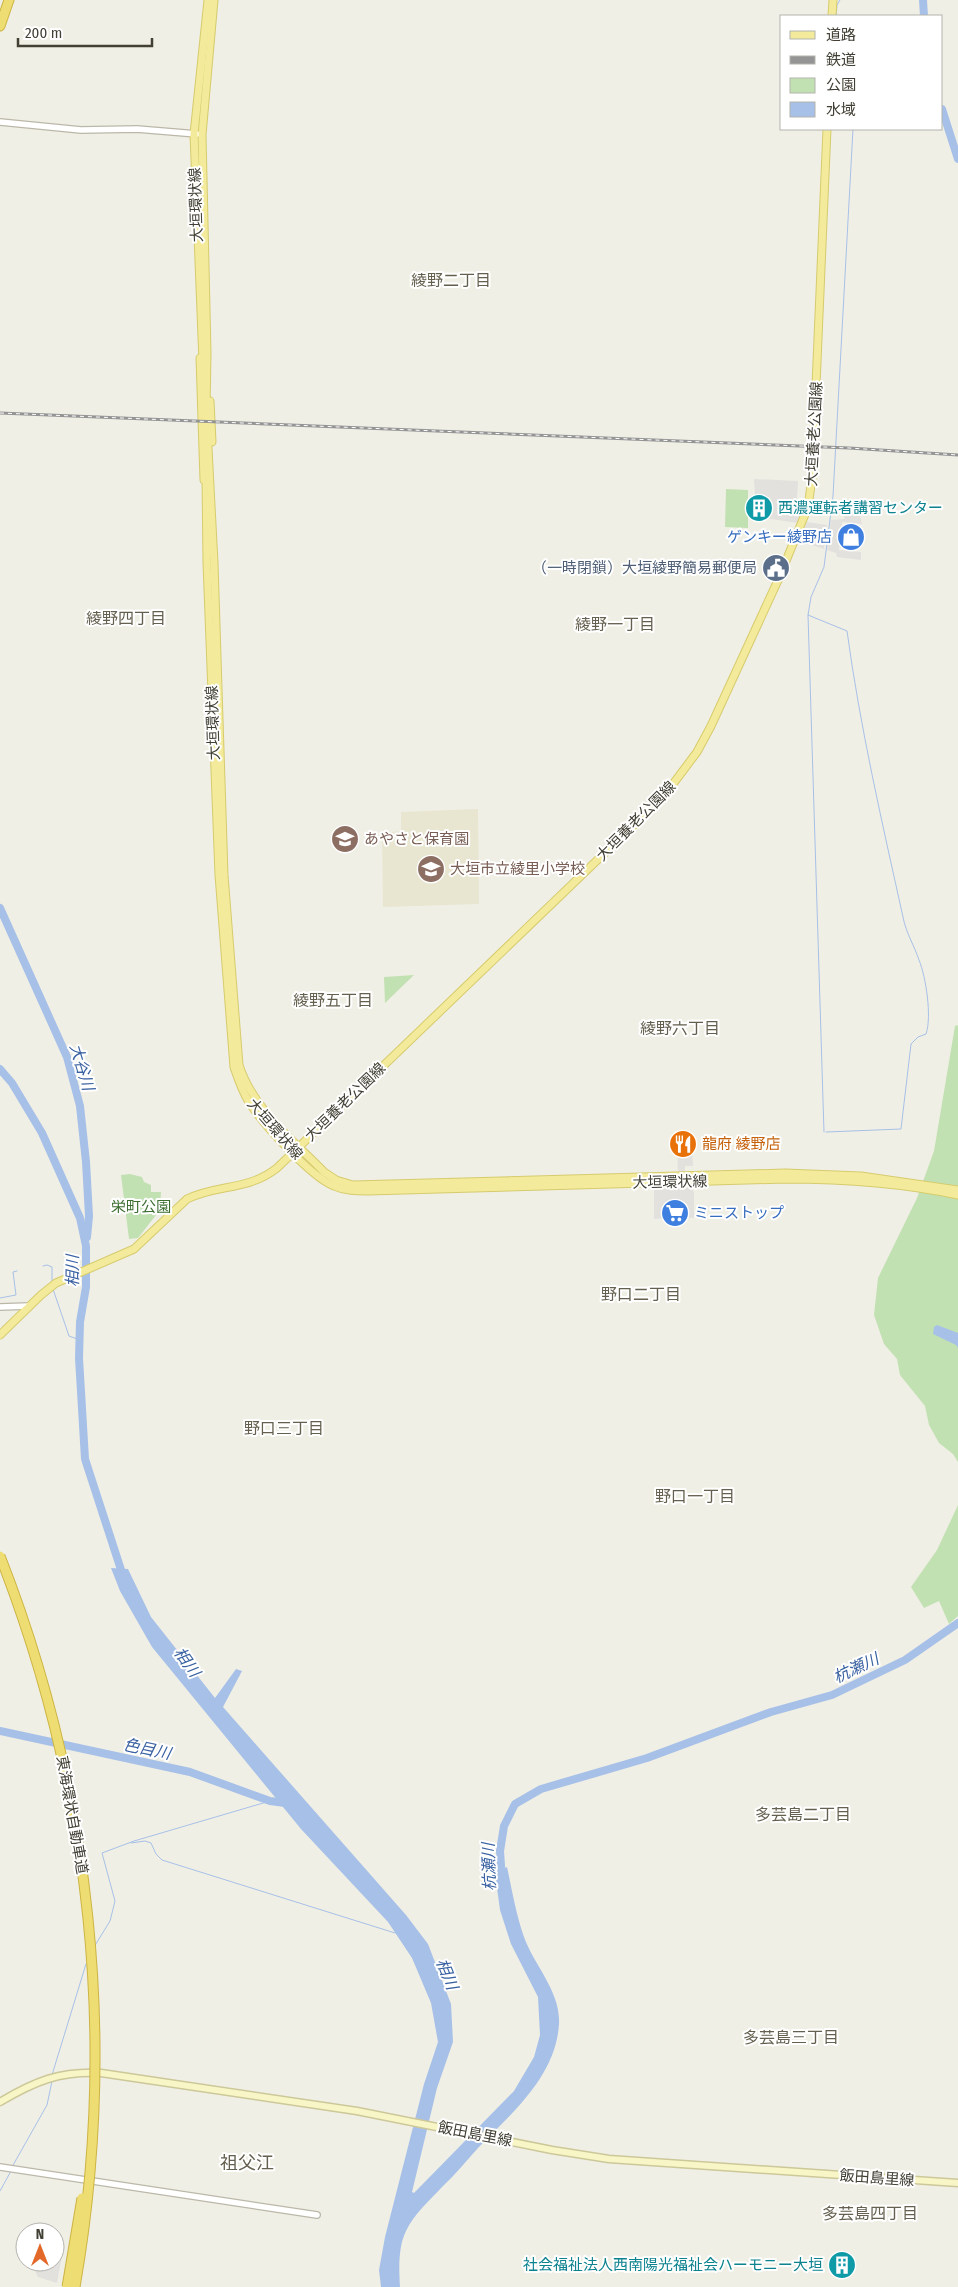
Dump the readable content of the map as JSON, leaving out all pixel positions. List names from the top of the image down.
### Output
{
  "streets": {
    "highway": ["東海環状自動車道"],
    "main road": ["大垣環状線", "大垣養老公園線", "飯田島里線"]
  },
  "crossings": [
    ["大垣環状線", "大垣養老公園線"]
  ],
  "districts": [
    "綾野二丁目",
    "綾野四丁目",
    "綾野一丁目",
    "綾野五丁目",
    "綾野六丁目",
    "野口二丁目",
    "野口三丁目",
    "野口一丁目",
    "多芸島二丁目",
    "多芸島三丁目",
    "祖父江",
    "多芸島四丁目"
  ],
  "water": [
    "大谷川",
    "相川",
    "杭瀬川",
    "色目川"
  ],
  "parks": ["栄町公園"],
  "places": {
    "building": ["西濃運転者講習センター", "社会福祉法人西南陽光福祉会ハーモニー大垣"],
    "shop": ["ゲンキー綾野店"],
    "public building": ["（一時閉鎖）大垣綾野簡易郵便局"],
    "school or university": ["あやさと保育園", "大垣市立綾里小学校"],
    "restaurant": ["龍府 綾野店"],
    "supermarket": ["ミニストップ"]
  },
  "legend": [
    "道路",
    "鉄道",
    "公園",
    "水域"
  ],
  "scale_bar": "200 m",
  "north": "top"
}
